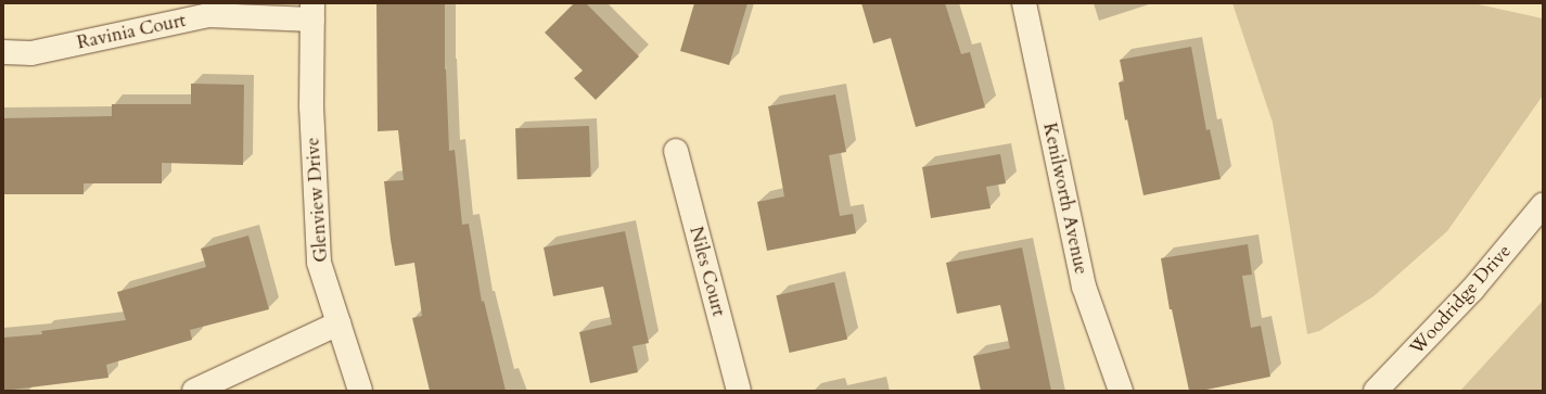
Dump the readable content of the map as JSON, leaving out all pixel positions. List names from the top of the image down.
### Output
{
  "streets": {
    "street": [
      "Ravinia Court",
      "Kenilworth Avenue",
      "Glenview Drive",
      "Niles Court",
      "Woodridge Drive"
    ]
  },
  "crossings": [
    ["Ravinia Court", "Glenview Drive"]
  ]
}
